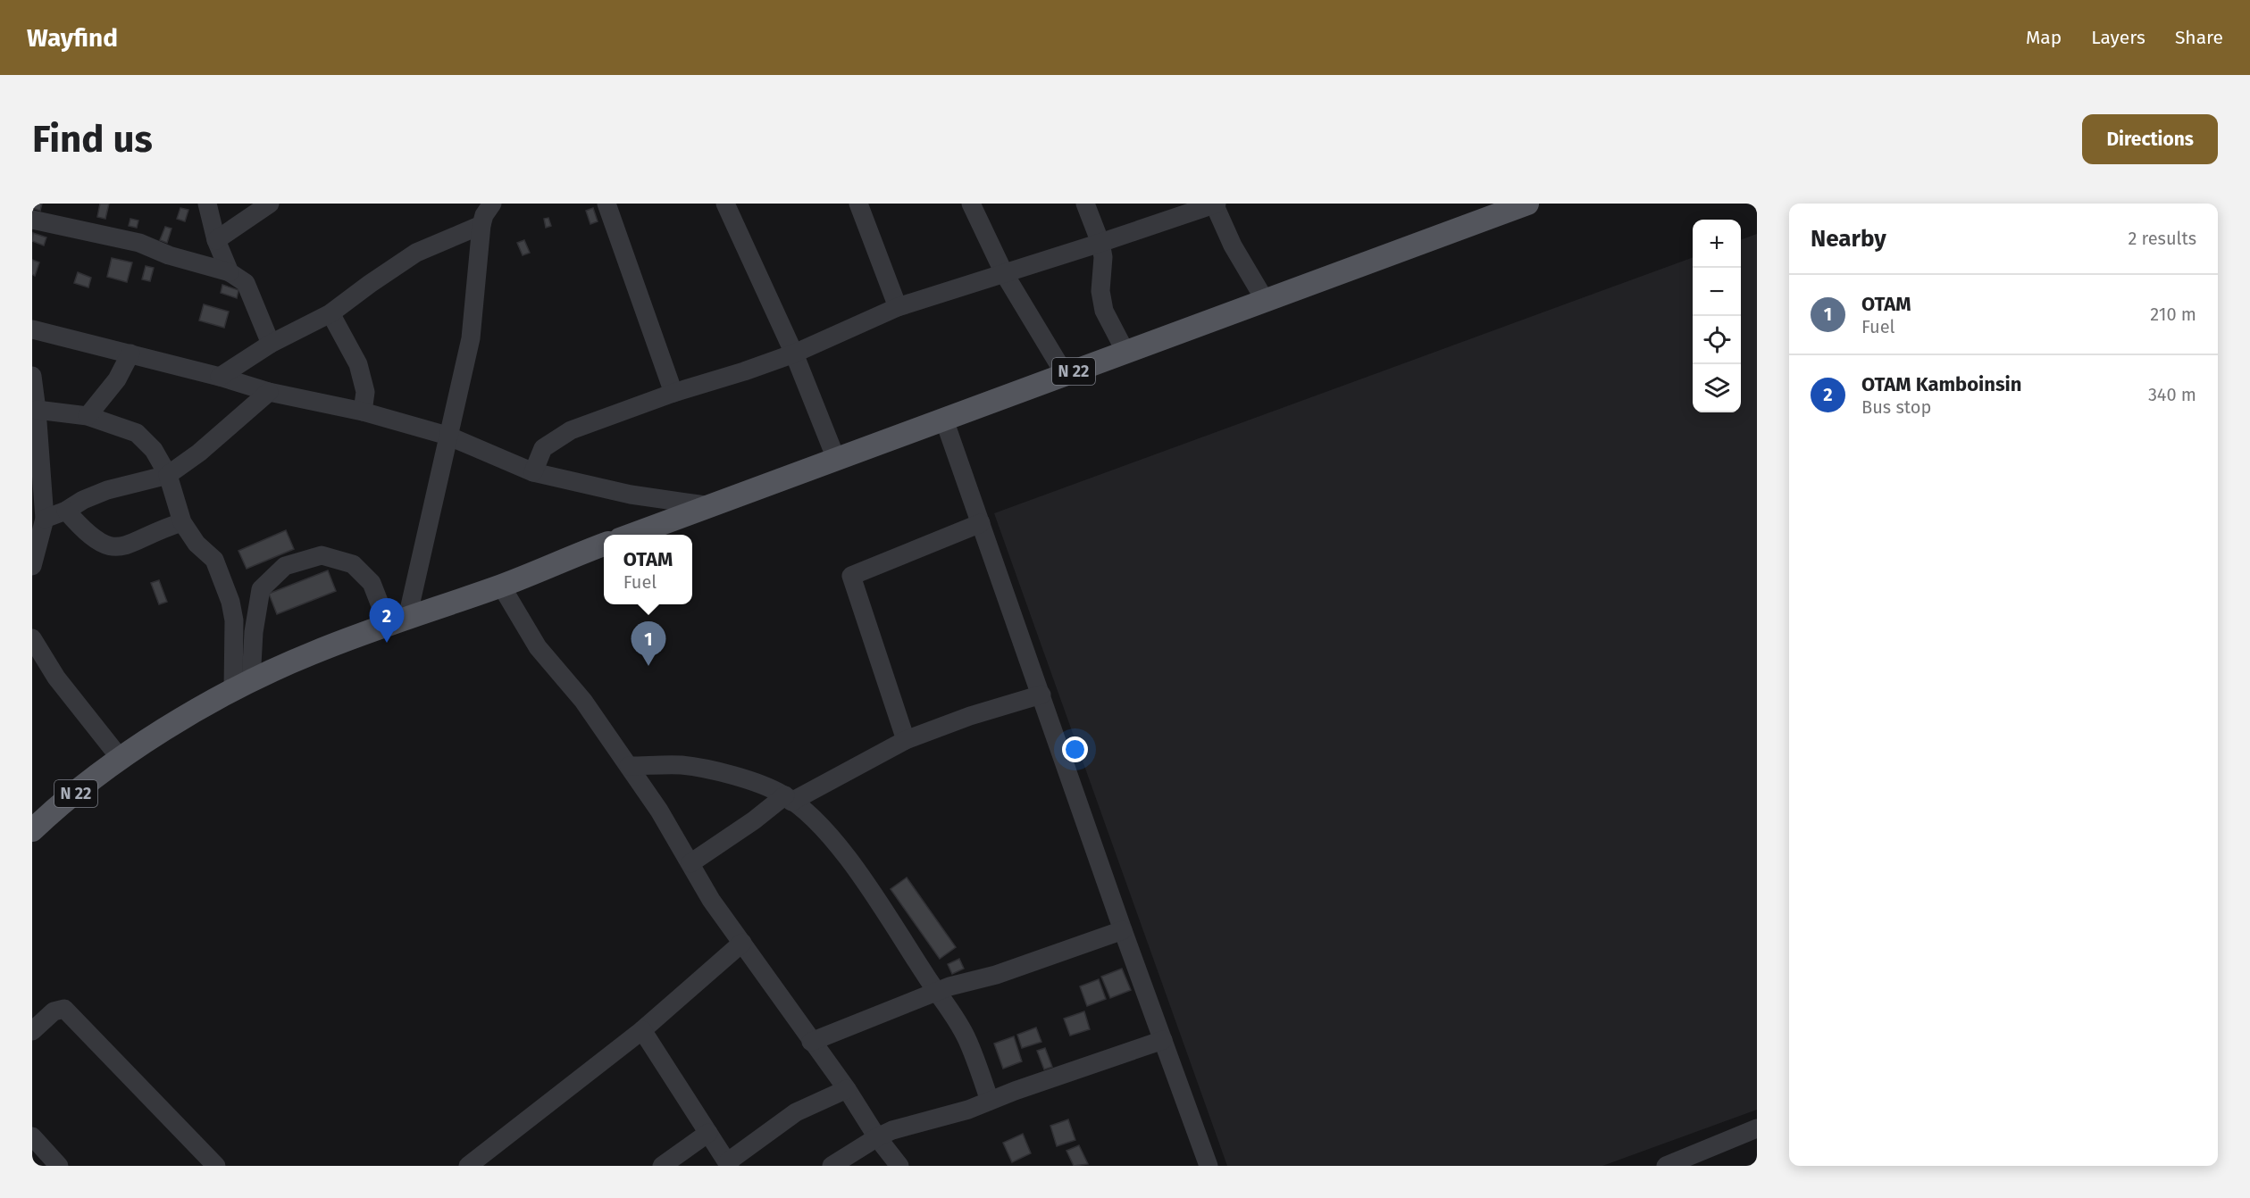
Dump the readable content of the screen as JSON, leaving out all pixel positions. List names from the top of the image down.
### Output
{
  "streets": {
    "main road": ["N 22"]
  },
  "page": {
    "header": "Wayfind",
    "nav": ["Map", "Layers", "Share"],
    "buttons": "Directions",
    "title": "Find us",
    "heading": ["Nearby", "2 results"],
    "map_buttons": ["+", "−"],
    "list": [
      {
        "mark": "1",
        "name": "OTAM",
        "note": "Fuel",
        "value": "210 m"
      },
      {
        "mark": "2",
        "name": "OTAM Kamboinsin",
        "note": "Bus stop",
        "value": "340 m"
      }
    ],
    "popup": ["OTAM", "Fuel"],
    "pins": ["2", "1"]
  }
}
